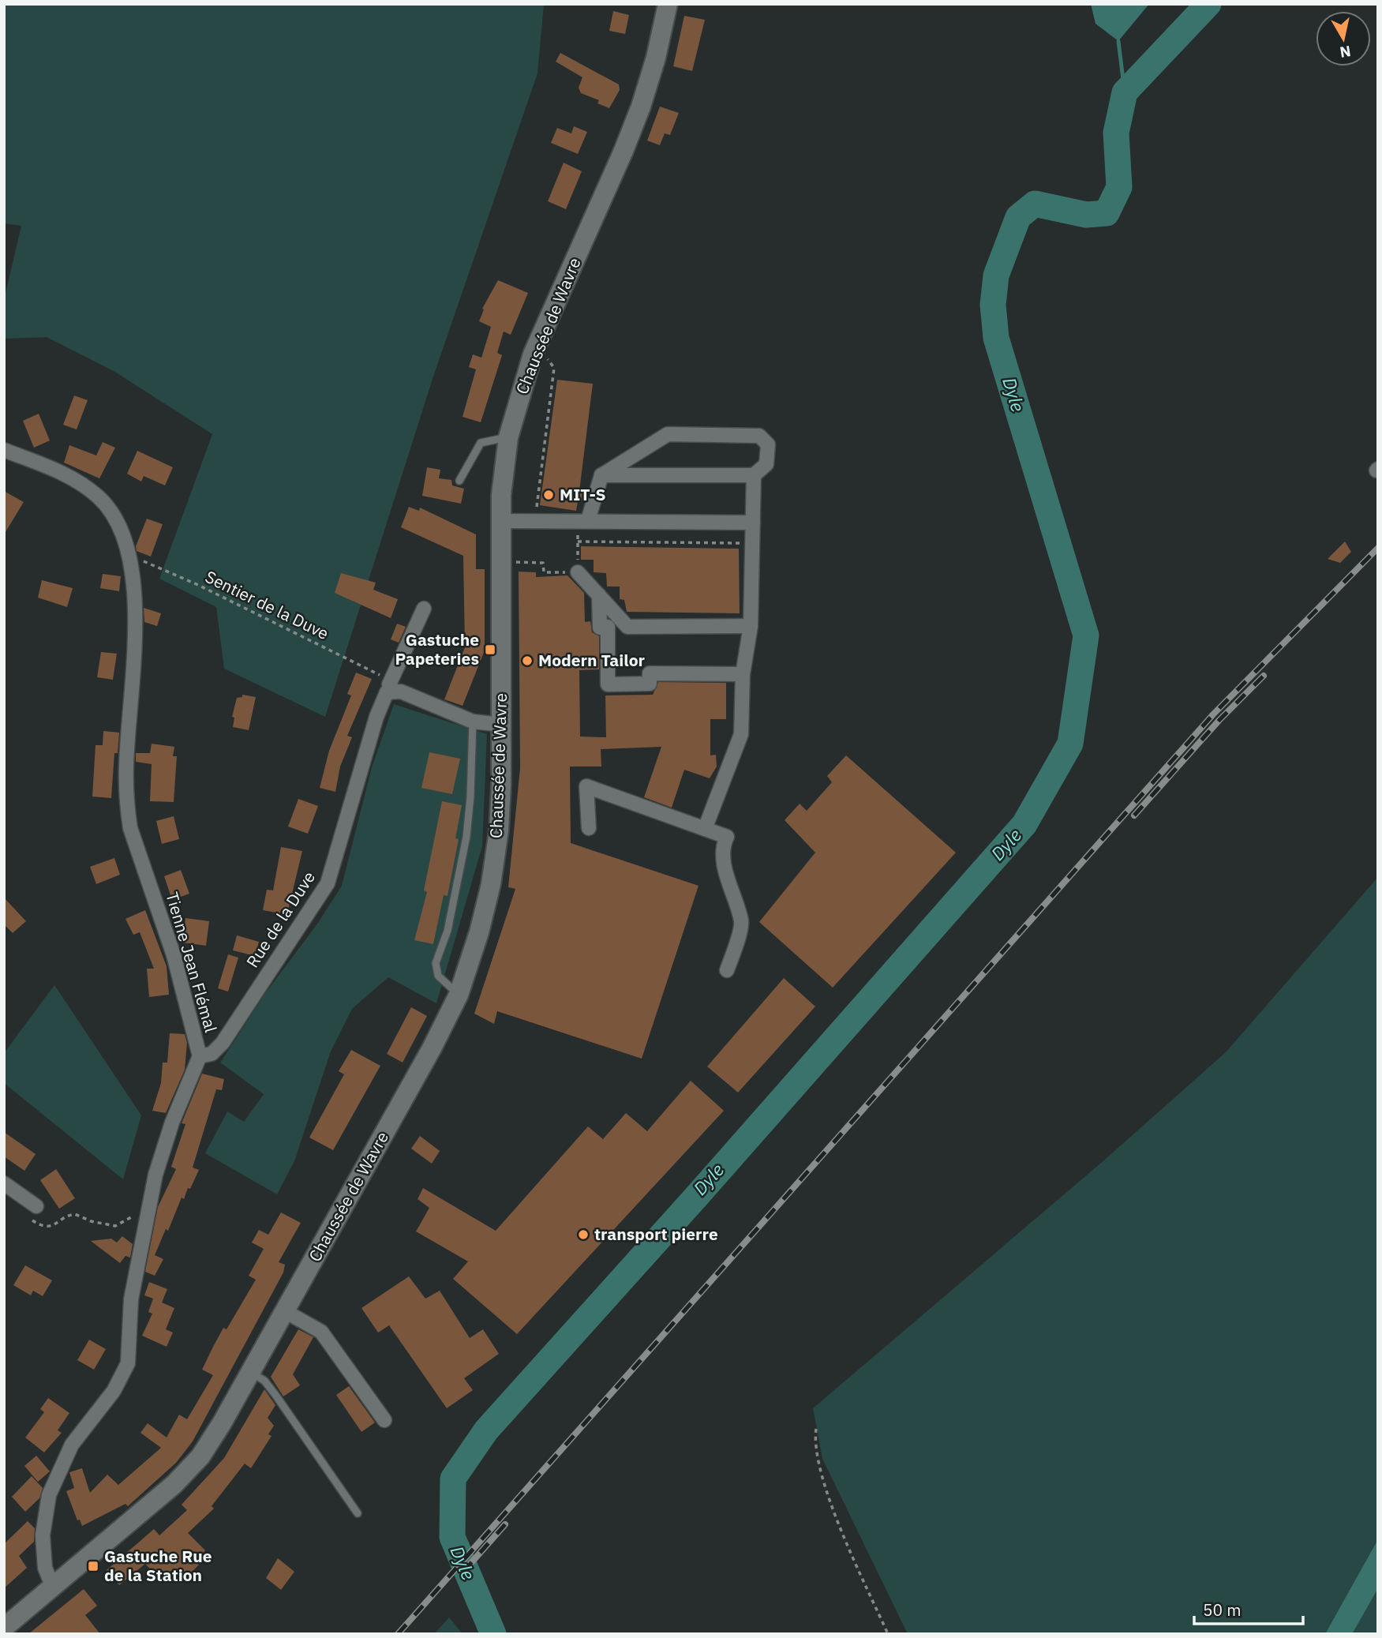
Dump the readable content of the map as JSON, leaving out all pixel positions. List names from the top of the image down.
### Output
{
  "streets": {
    "main road": ["Chaussée de Wavre"],
    "street": ["Rue de la Duve", "Tienne Jean Flémal"],
    "path": ["Sentier de la Duve"]
  },
  "crossings": [
    ["Chaussée de Wavre", "Tienne Jean Flémal"],
    ["Sentier de la Duve", "Rue de la Duve"],
    ["Sentier de la Duve", "Tienne Jean Flémal"],
    ["Rue de la Duve", "Tienne Jean Flémal"]
  ],
  "water": ["Dyle"],
  "places": {
    "other": ["MIT-S", "Modern Tailor", "transport pierre"],
    "transit": ["Gastuche Papeteries", "Gastuche Rue de la Station"]
  },
  "scale_bar": "50 m",
  "north": "bottom"
}
